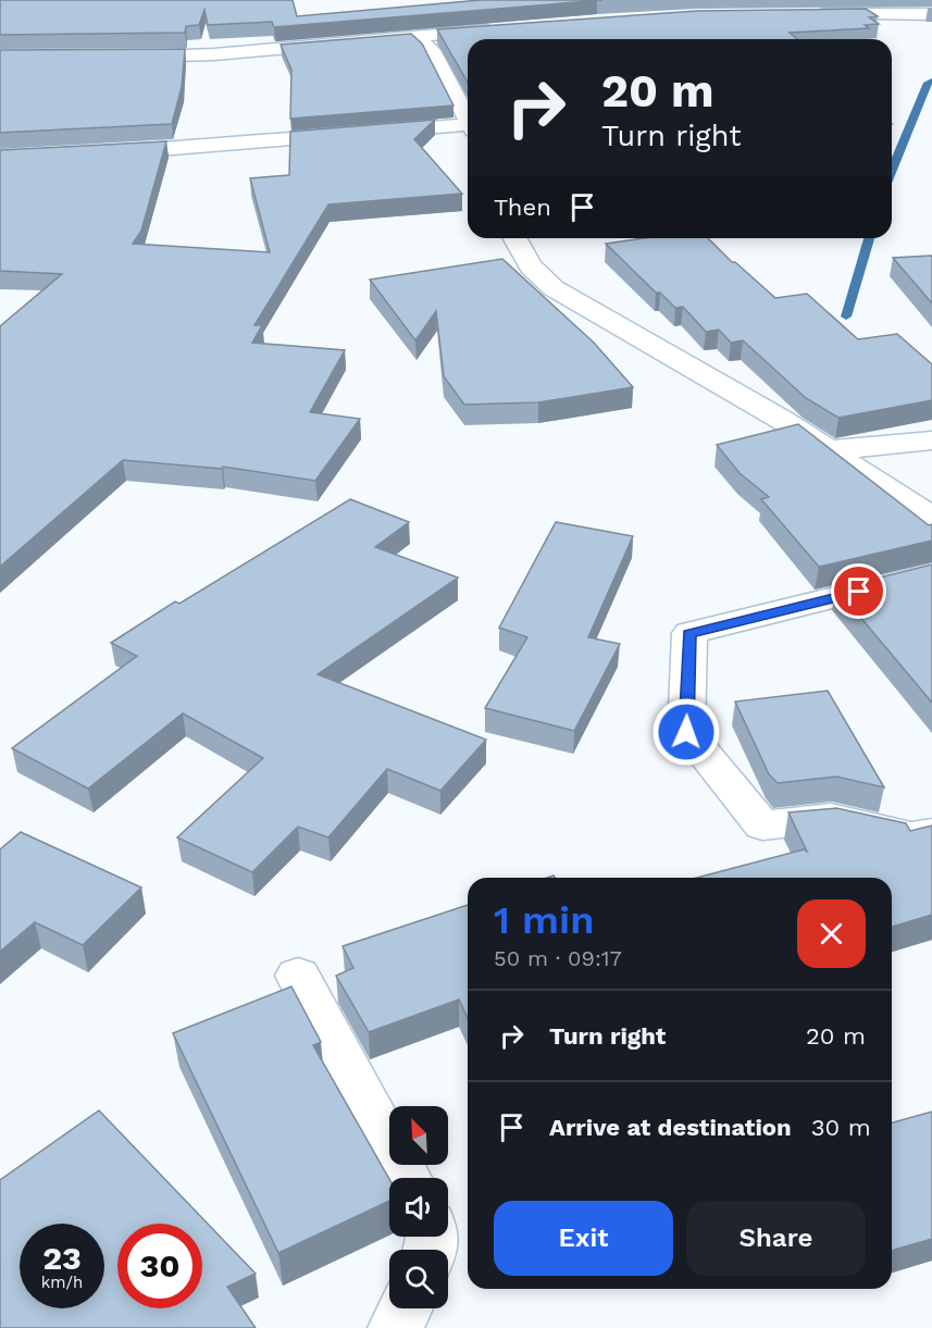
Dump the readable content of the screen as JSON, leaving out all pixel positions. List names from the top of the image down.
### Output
{
  "north": "top left",
  "page": {
    "turn": ["20 m", "Turn right"],
    "then": "Then",
    "heading": ["1 min", "50 m · 09:17"],
    "list": [
      {
        "name": "Turn right",
        "value": "20 m"
      },
      {
        "name": "Arrive at destination",
        "value": "30 m"
      }
    ],
    "buttons": ["Exit", "Share"],
    "speed": "23 km/h",
    "limit": "30"
  }
}
